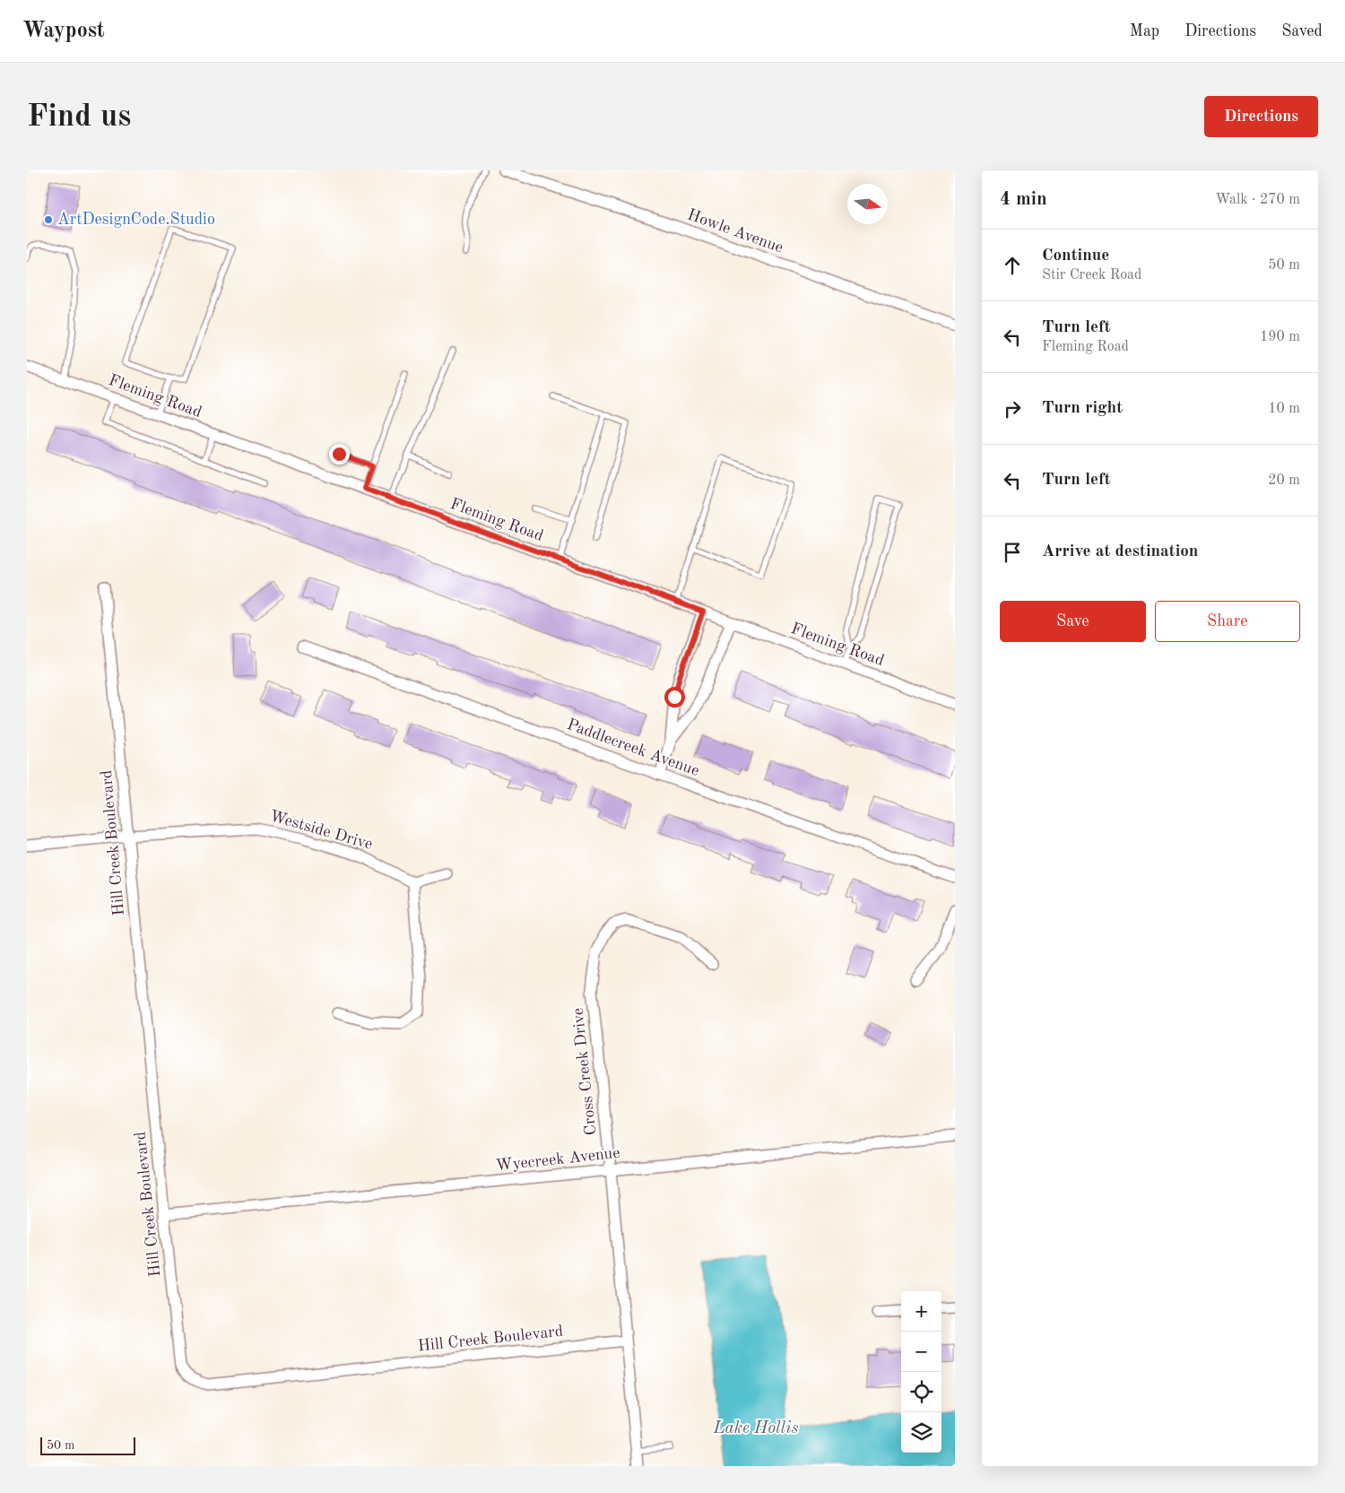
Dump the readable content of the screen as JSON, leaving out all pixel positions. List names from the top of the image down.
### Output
{
  "streets": {
    "street": [
      "Howle Avenue",
      "Fleming Road",
      "Paddlecreek Avenue",
      "Westside Drive",
      "Hill Creek Boulevard",
      "Cross Creek Drive",
      "Wyecreek Avenue"
    ]
  },
  "crossings": [
    ["Westside Drive", "Hill Creek Boulevard"],
    ["Hill Creek Boulevard", "Cross Creek Drive"],
    ["Hill Creek Boulevard", "Wyecreek Avenue"],
    ["Cross Creek Drive", "Wyecreek Avenue"]
  ],
  "water": ["Lake Hollis"],
  "places": ["ArtDesignCode.Studio"],
  "scale_bar": "50 m",
  "north": "right",
  "page": {
    "header": "Waypost",
    "nav": ["Map", "Directions", "Saved"],
    "buttons": [
      "Directions",
      ["Save", "Share"]
    ],
    "title": "Find us",
    "heading": ["4 min", "Walk · 270 m"],
    "list": [
      ["Continue", "Stir Creek Road", "50 m"],
      ["Turn left", "Fleming Road", "190 m"],
      ["Turn right", "10 m"],
      ["Turn left", "20 m"],
      "Arrive at destination"
    ],
    "map_buttons": ["+", "−"],
    "scale": "50 m"
  }
}
